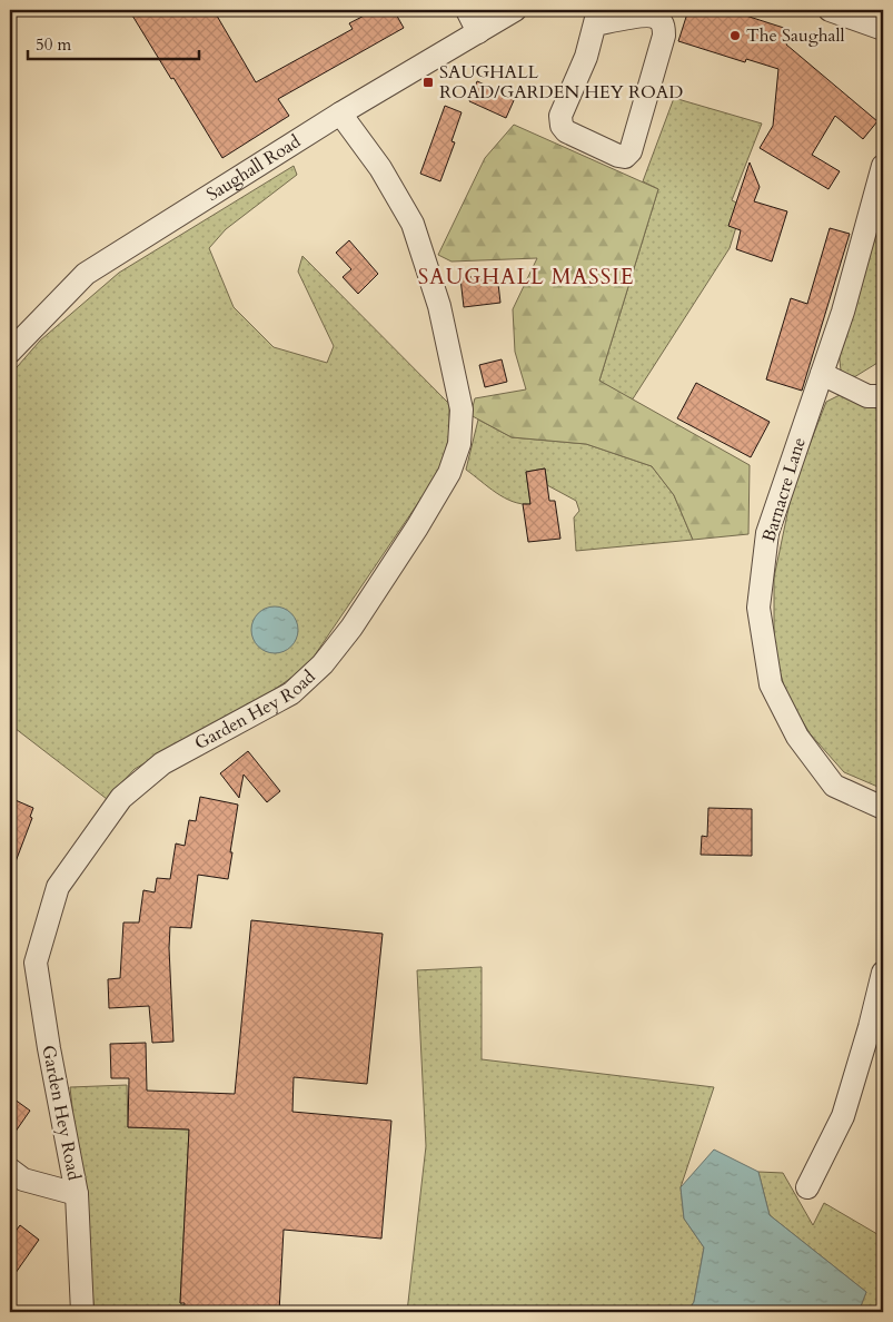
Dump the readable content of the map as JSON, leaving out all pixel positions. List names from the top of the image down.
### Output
{
  "streets": {
    "street": ["Saughall Road", "Barnacre Lane", "Garden Hey Road"]
  },
  "crossings": [
    ["Saughall Road", "Garden Hey Road"]
  ],
  "districts": ["SAUGHALL MASSIE"],
  "places": {
    "other": ["The Saughall"],
    "transit": ["SAUGHALL ROAD/GARDEN HEY ROAD"]
  },
  "scale_bar": "50 m"
}
